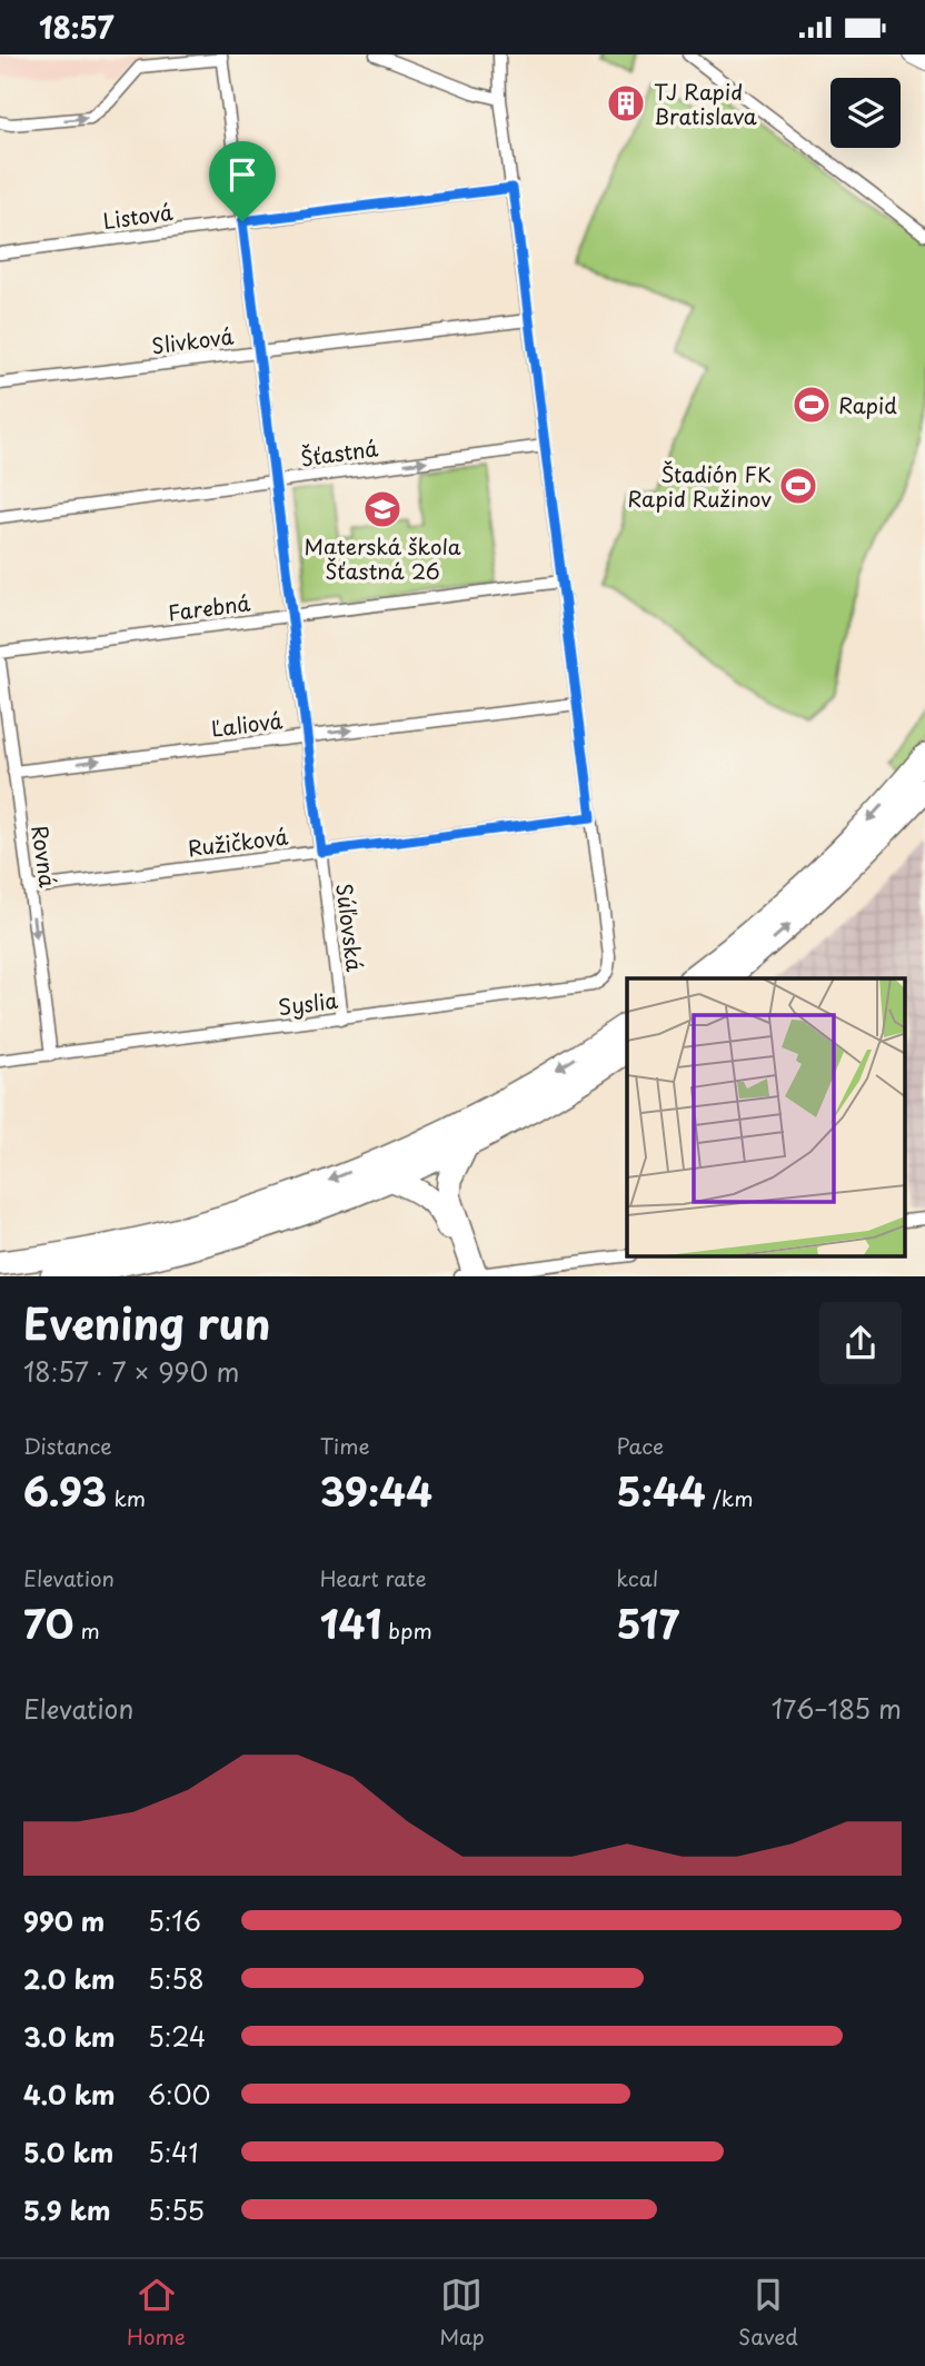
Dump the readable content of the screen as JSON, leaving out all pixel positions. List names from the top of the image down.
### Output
{
  "streets": {
    "street": [
      "Listová",
      "Slivková",
      "Šťastná",
      "Farebná",
      "Ľaliová",
      "Ružičková",
      "Rovná",
      "Súľovská",
      "Syslia"
    ]
  },
  "crossings": [
    ["Listová", "Súľovská"],
    ["Slivková", "Súľovská"],
    ["Šťastná", "Súľovská"],
    ["Farebná", "Súľovská"],
    ["Ľaliová", "Rovná"],
    ["Ľaliová", "Súľovská"],
    ["Ružičková", "Rovná"],
    ["Ružičková", "Súľovská"],
    ["Ružičková", "Syslia"],
    ["Rovná", "Syslia"],
    ["Súľovská", "Syslia"]
  ],
  "one_way": ["Šťastná", "Ľaliová", "Rovná"],
  "places": {
    "building": ["TJ Rapid Bratislava"],
    "sports": ["Rapid", "Štadión FK Rapid Ružinov"],
    "school or university": ["Materská škola Šťastná 26"]
  },
  "page": {
    "status": "18:57",
    "heading": ["Evening run", "18:57 · 7 × 990 m"],
    "stats": [
      ["Distance", "6.93 km"],
      ["Time", "39:44"],
      ["Pace", "5:44 /km"],
      ["Elevation", "70 m"],
      ["Heart rate", "141 bpm"],
      ["kcal", "517"]
    ],
    "chart": ["Elevation", "176–185 m"],
    "list": [
      {
        "name": "990 m",
        "note": "5:16"
      },
      {
        "name": "2.0 km",
        "note": "5:58"
      },
      {
        "name": "3.0 km",
        "note": "5:24"
      },
      {
        "name": "4.0 km",
        "note": "6:00"
      },
      {
        "name": "5.0 km",
        "note": "5:41"
      },
      {
        "name": "5.9 km",
        "note": "5:55"
      }
    ],
    "tabs": ["Home", "Map", "Saved"]
  }
}
